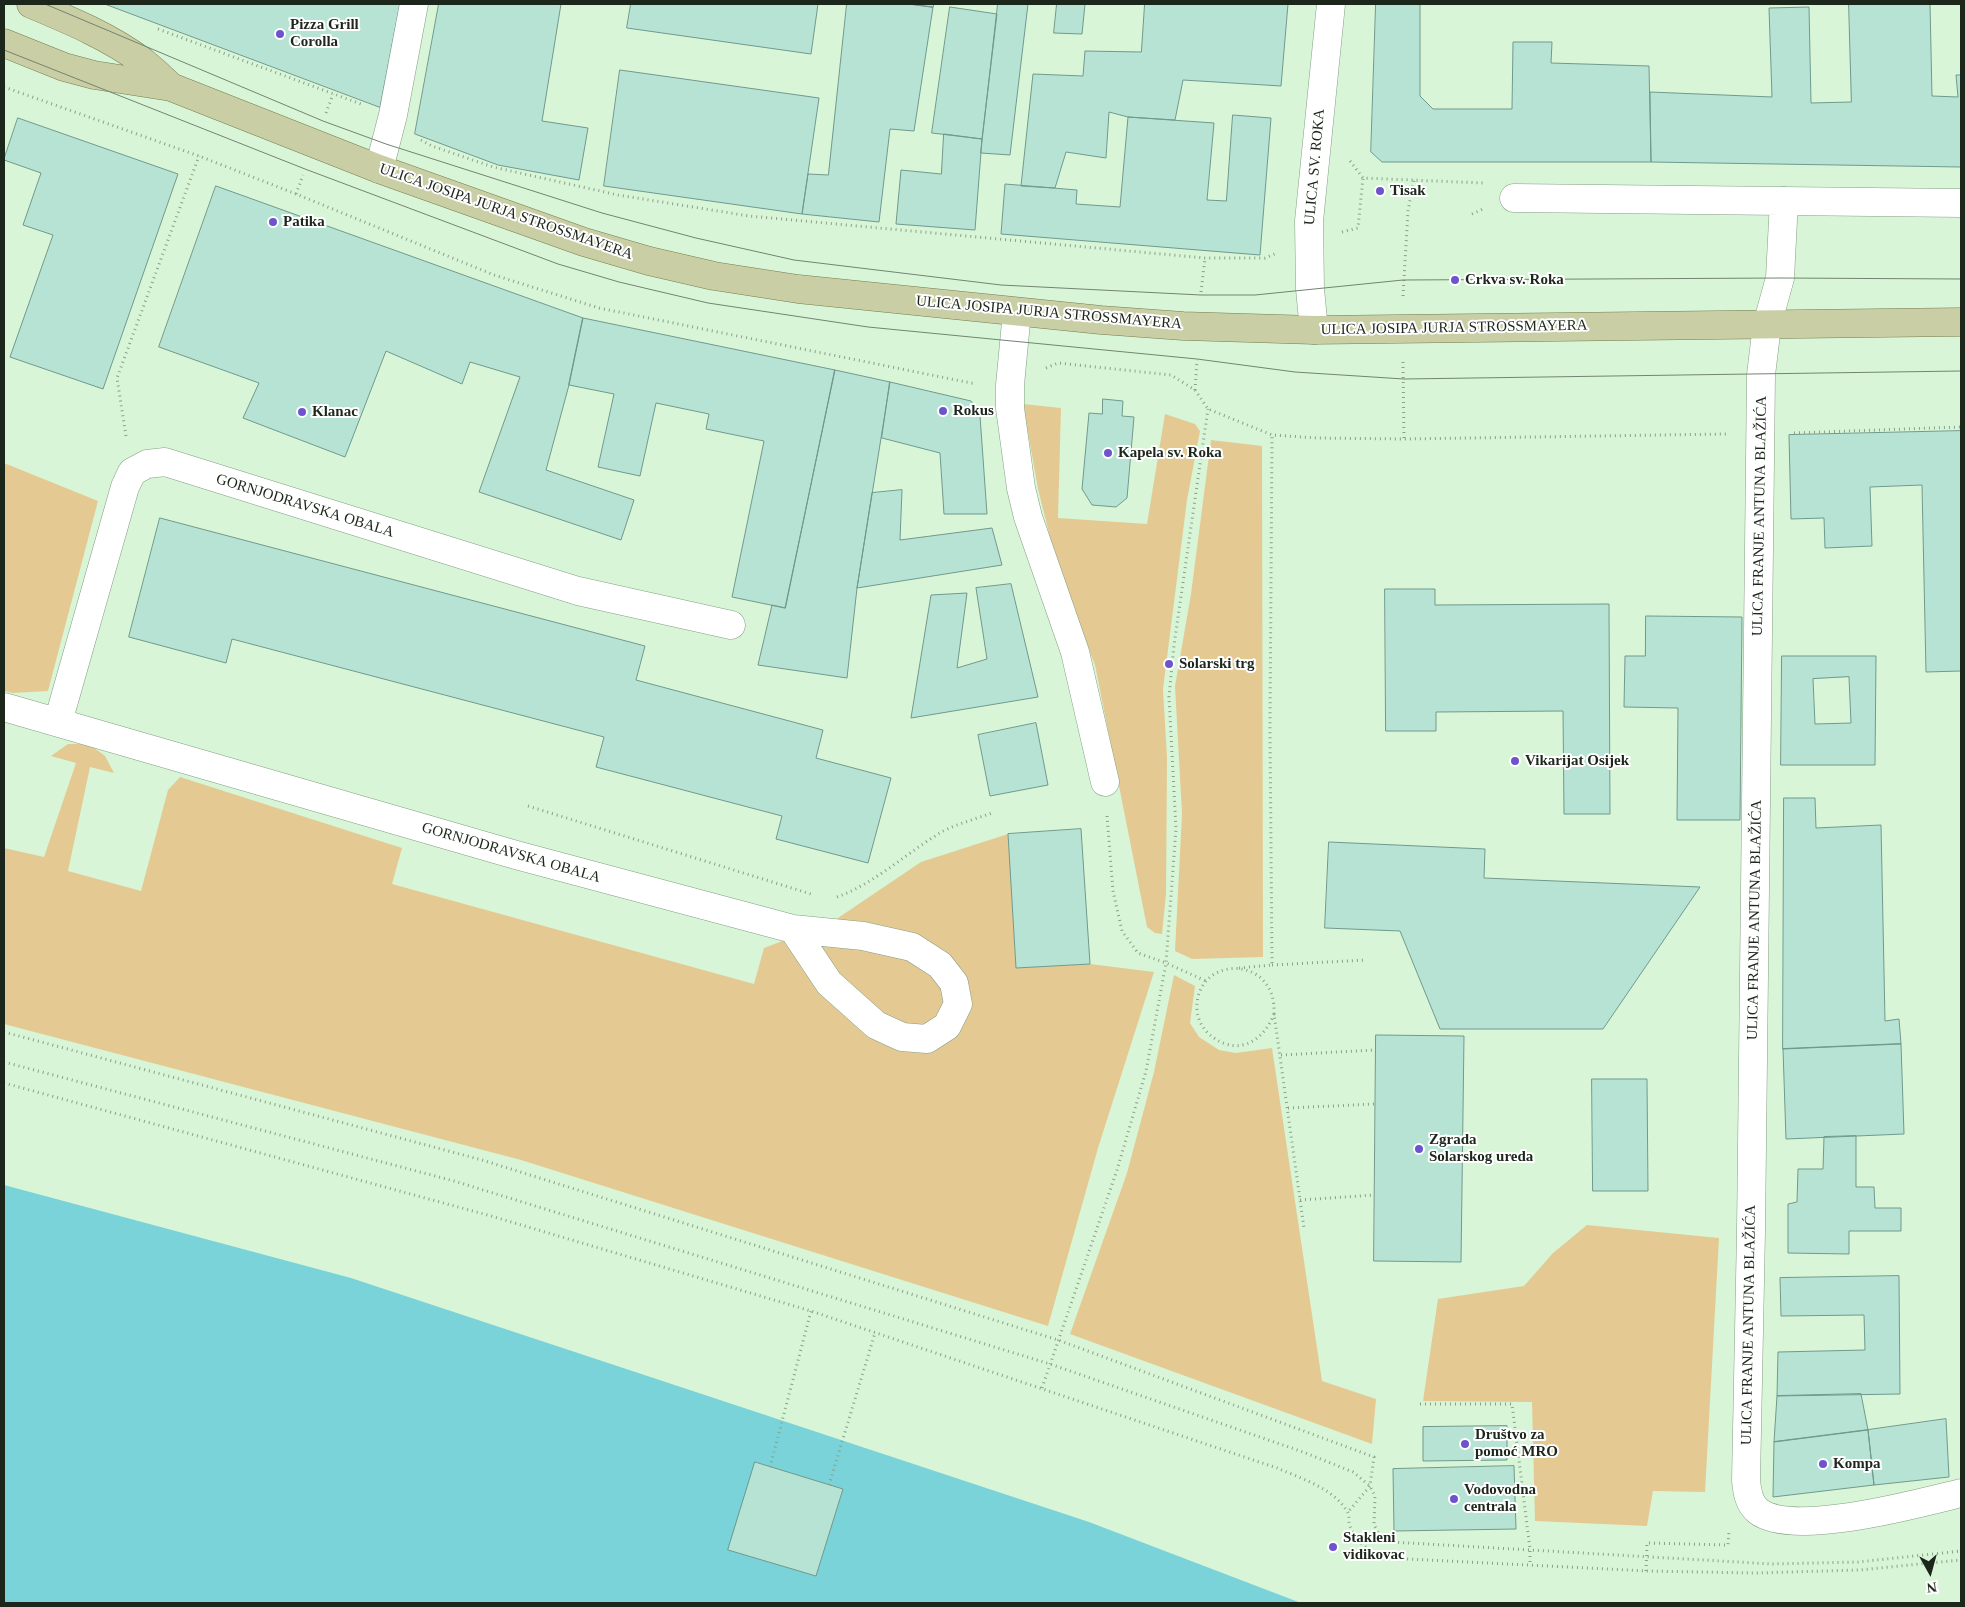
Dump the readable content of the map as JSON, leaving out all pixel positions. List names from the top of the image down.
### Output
{
  "streets": {
    "main road": ["ULICA JOSIPA JURJA STROSSMAYERA"],
    "street": ["ULICA SV. ROKA", "GORNJODRAVSKA OBALA", "ULICA FRANJE ANTUNA BLAŽIĆA"]
  },
  "crossings": [
    ["ULICA SV. ROKA", "ULICA JOSIPA JURJA STROSSMAYERA"],
    ["ULICA JOSIPA JURJA STROSSMAYERA", "ULICA FRANJE ANTUNA BLAŽIĆA"]
  ],
  "places": [
    "Pizza Grill Corolla",
    "Tisak",
    "Patika",
    "Crkva sv. Roka",
    "Rokus",
    "Klanac",
    "Kapela sv. Roka",
    "Solarski trg",
    "Vikarijat Osijek",
    "Zgrada Solarskog ureda",
    "Društvo za pomoć MRO",
    "Kompa",
    "Vodovodna centrala",
    "Stakleni vidikovac"
  ],
  "north": "bottom"
}
